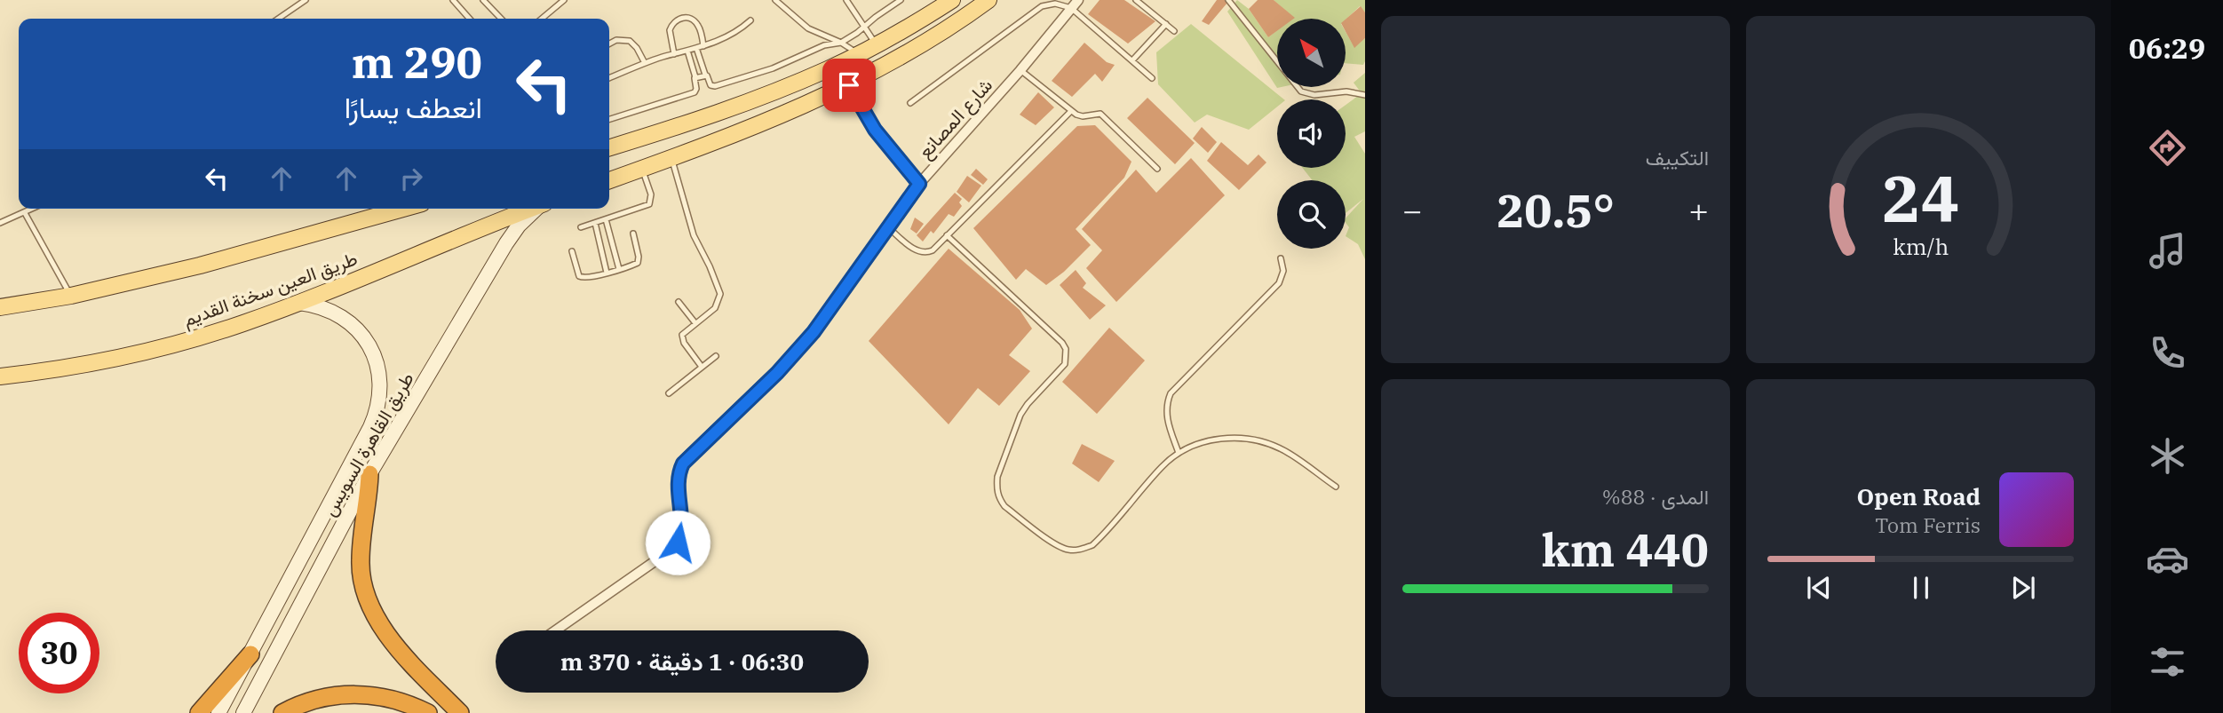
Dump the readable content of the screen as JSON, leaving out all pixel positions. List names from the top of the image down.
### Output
{
  "streets": {
    "main road": ["طريق العين سخنة القديم", "طريق القاهرة السويس"],
    "street": ["شارع المصانع"]
  },
  "crossings": [
    ["طريق العين سخنة القديم", "طريق القاهرة السويس"]
  ],
  "north": "top left",
  "page": {
    "tabs": "06:29",
    "tile": [
      "التكييف",
      ["المدى · 88%", "440 km"]
    ],
    "turn": ["290 m", "انعطف يسارًا"],
    "heat": ["−", "20.5°", "+"],
    "song": ["Open Road", "Tom Ferris"],
    "limit": "30",
    "trip": "06:30 · 1 دقيقة · 370 m",
    "gauge": ["24", "km/h"]
  }
}
